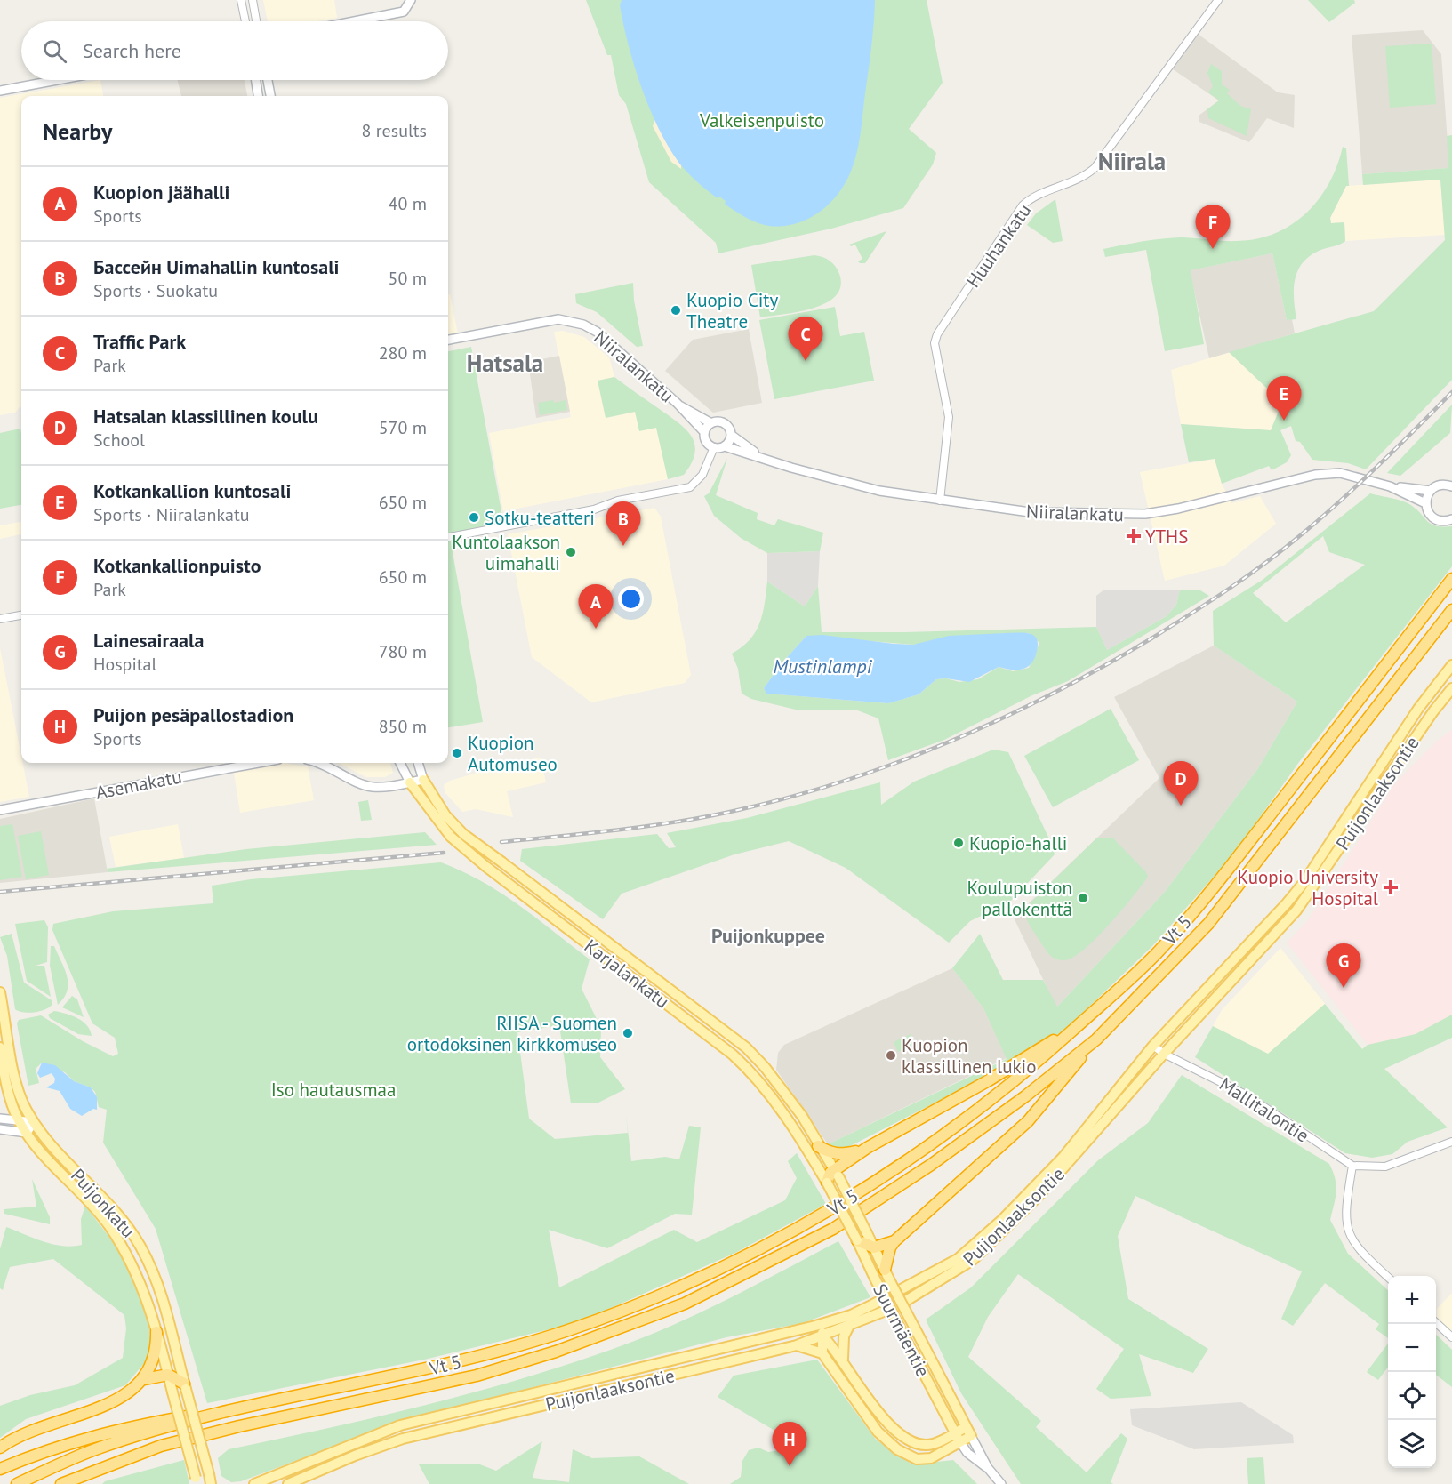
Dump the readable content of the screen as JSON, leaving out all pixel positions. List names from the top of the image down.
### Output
{
  "streets": {
    "highway": ["Vt 5"],
    "main road": [
      "Niiralankatu",
      "Asemakatu",
      "Puijonlaaksontie",
      "Karjalankatu",
      "Puijonkatu",
      "Suurmäentie"
    ],
    "street": ["Huuhankatu", "Mallitalontie"]
  },
  "crossings": [
    ["Huuhankatu", "Niiralankatu"],
    ["Puijonlaaksontie", "Mallitalontie"],
    ["Karjalankatu", "Suurmäentie"]
  ],
  "districts": ["Niirala", "Hatsala", "Puijonkuppee"],
  "water": ["Mustinlampi"],
  "parks": ["Valkeisenpuisto", "Iso hautausmaa"],
  "places": {
    "other": [
      "Kuopio City Theatre",
      "Sotku-teatteri",
      "Kuntolaakson uimahalli",
      "Kuopion Automuseo",
      "Kuopio-halli",
      "Koulupuiston pallokenttä",
      "RIISA - Suomen ortodoksinen kirkkomuseo",
      "Kuopion klassillinen lukio"
    ],
    "health": ["YTHS", "Kuopio University Hospital"]
  },
  "page": {
    "search": "Search here",
    "heading": ["Nearby", "8 results"],
    "list": [
      {
        "mark": "A",
        "name": "Kuopion jäähalli",
        "note": "Sports",
        "value": "40 m"
      },
      {
        "mark": "B",
        "name": "Бассейн Uimahallin kuntosali",
        "note": "Sports · Suokatu",
        "value": "50 m"
      },
      {
        "mark": "C",
        "name": "Traffic Park",
        "note": "Park",
        "value": "280 m"
      },
      {
        "mark": "D",
        "name": "Hatsalan klassillinen koulu",
        "note": "School",
        "value": "570 m"
      },
      {
        "mark": "E",
        "name": "Kotkankallion kuntosali",
        "note": "Sports · Niiralankatu",
        "value": "650 m"
      },
      {
        "mark": "F",
        "name": "Kotkankallionpuisto",
        "note": "Park",
        "value": "650 m"
      },
      {
        "mark": "G",
        "name": "Lainesairaala",
        "note": "Hospital",
        "value": "780 m"
      },
      {
        "mark": "H",
        "name": "Puijon pesäpallostadion",
        "note": "Sports",
        "value": "850 m"
      }
    ],
    "pins": [
      "F",
      "C",
      "E",
      "B",
      "A",
      "D",
      "G",
      "H"
    ],
    "map_buttons": ["+", "−"]
  }
}
